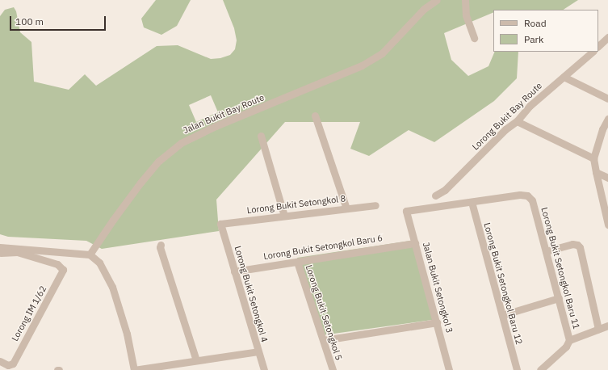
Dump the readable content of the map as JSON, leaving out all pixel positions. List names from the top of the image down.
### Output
{
  "streets": {
    "street": [
      "Jalan Bukit Bay Route",
      "Lorong Bukit Bay Route",
      "Lorong Bukit Setongkol 8",
      "Lorong Bukit Setongkol Baru 6",
      "Lorong Bukit Setongkol Baru 11",
      "Lorong Bukit Setongkol Baru 12",
      "Jalan Bukit Setongkol 3",
      "Lorong Bukit Setongkol 4",
      "Lorong Bukit Setongkol 5",
      "Lorong IM 1/62"
    ]
  },
  "crossings": [
    ["Lorong Bukit Setongkol 8", "Lorong Bukit Setongkol 4"],
    ["Lorong Bukit Setongkol Baru 6", "Jalan Bukit Setongkol 3"],
    ["Lorong Bukit Setongkol Baru 6", "Lorong Bukit Setongkol 4"],
    ["Lorong Bukit Setongkol Baru 6", "Lorong Bukit Setongkol 5"],
    ["Lorong Bukit Setongkol Baru 11", "Lorong Bukit Setongkol Baru 12"],
    ["Lorong Bukit Setongkol Baru 11", "Jalan Bukit Setongkol 3"],
    ["Lorong Bukit Setongkol Baru 12", "Jalan Bukit Setongkol 3"]
  ],
  "legend": ["Road", "Park"],
  "scale_bar": "100 m"
}
